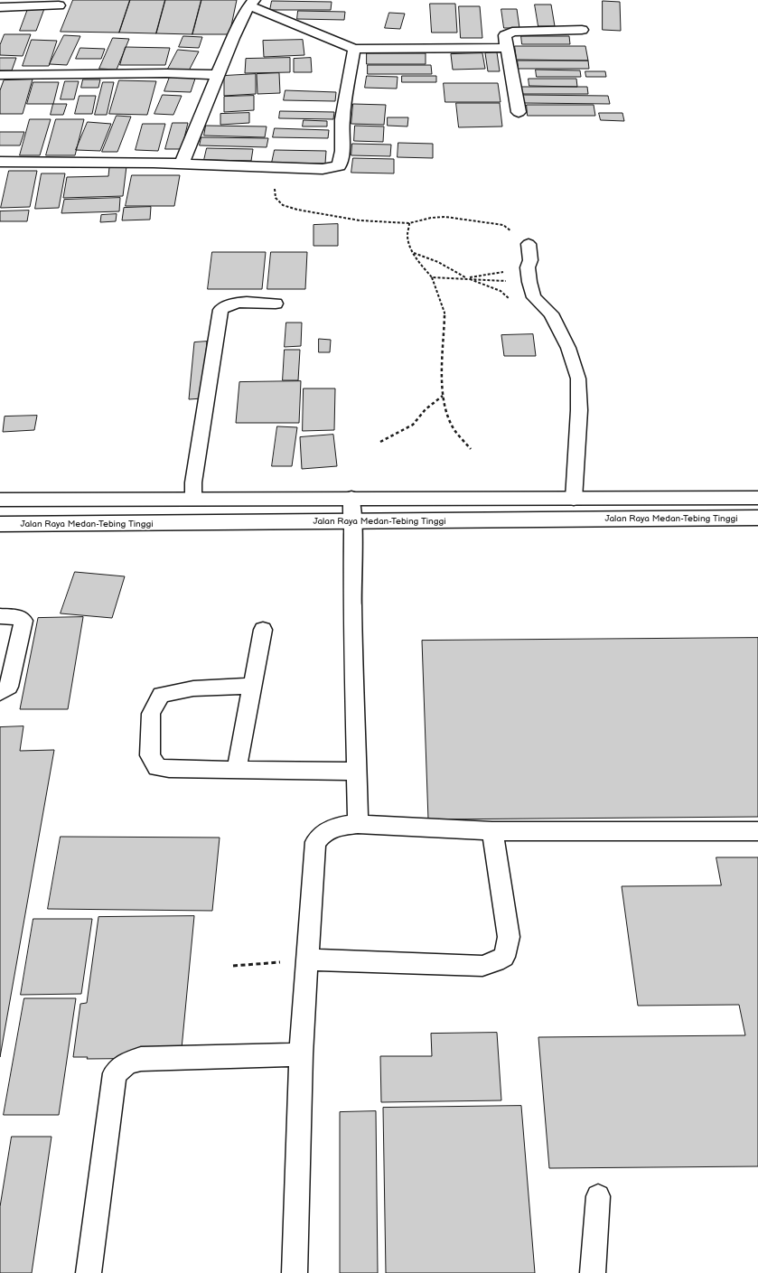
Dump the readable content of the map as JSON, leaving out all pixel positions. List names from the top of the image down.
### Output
{
  "streets": {
    "main road": ["Jalan Raya Medan-Tebing Tinggi"]
  }
}
